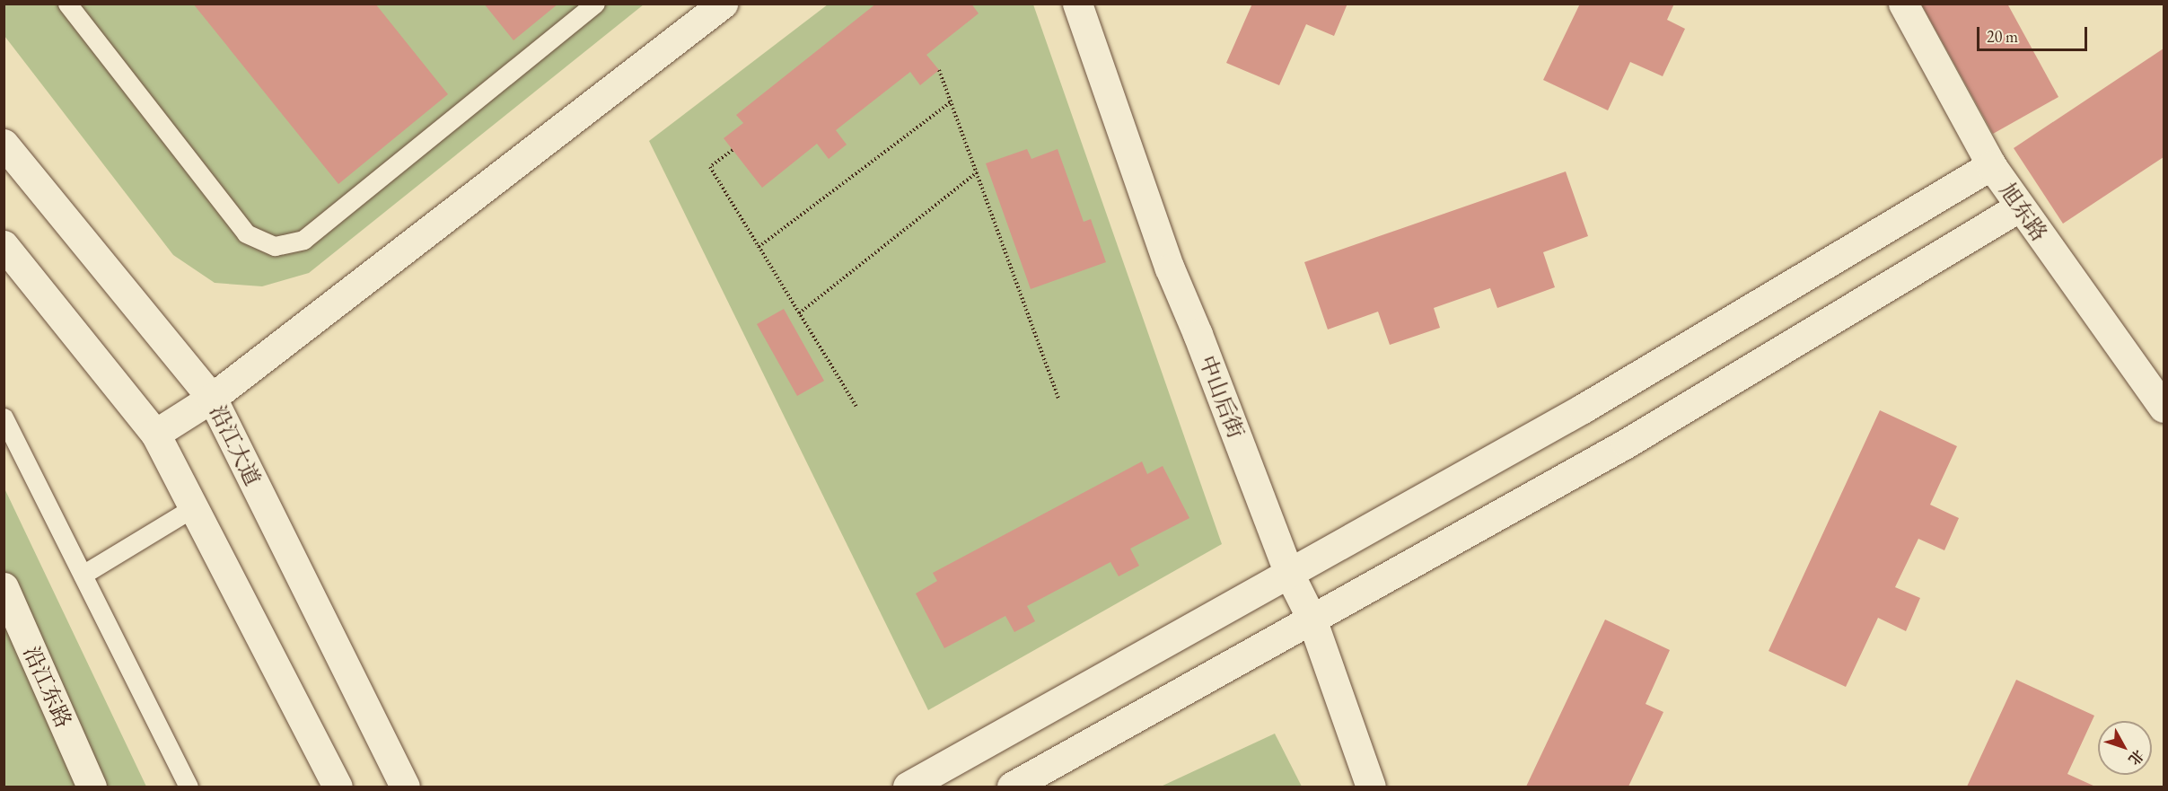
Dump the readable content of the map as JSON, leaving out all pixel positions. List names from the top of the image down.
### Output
{
  "streets": {
    "street": [
      "旭东路",
      "中山后街",
      "沿江大道",
      "沿江东路"
    ]
  },
  "scale_bar": "20 m",
  "north": "bottom right"
}
